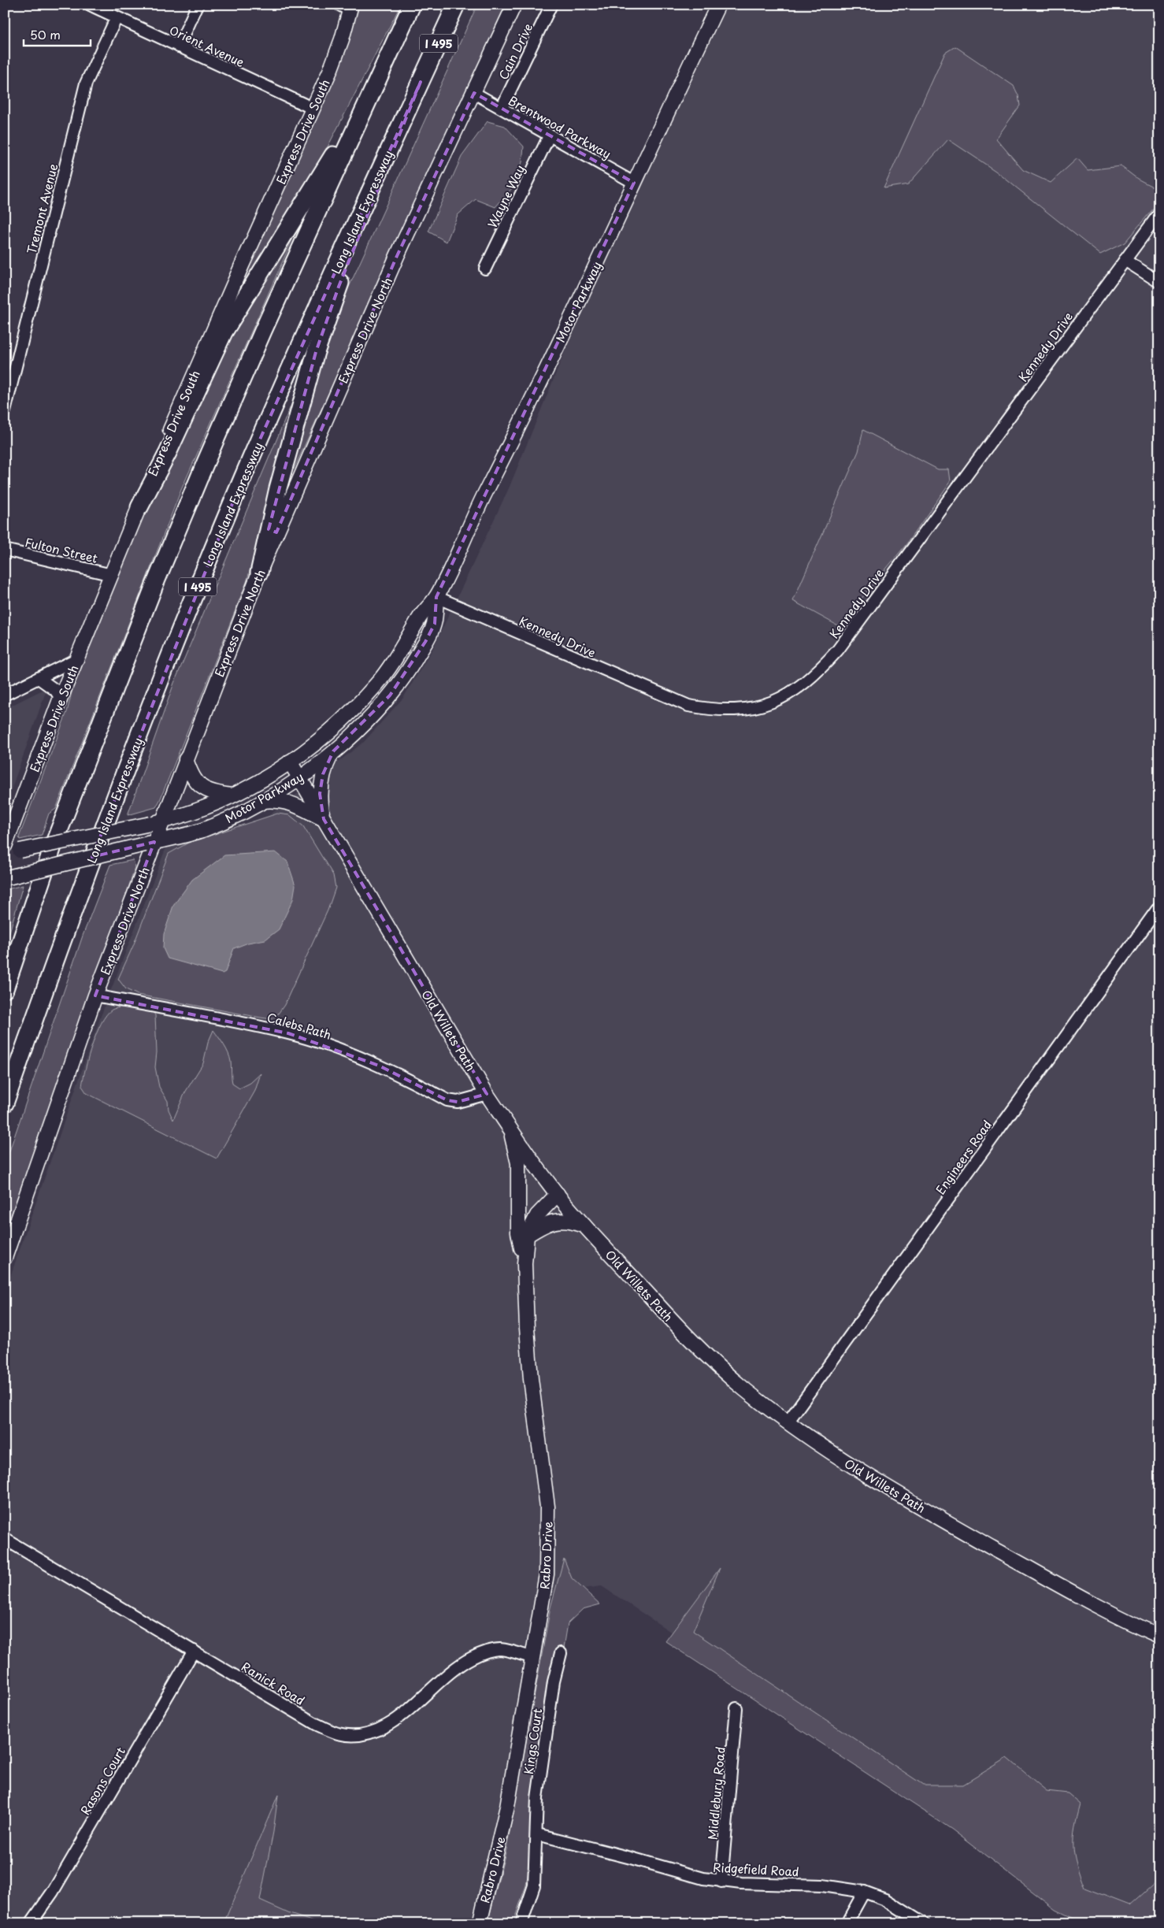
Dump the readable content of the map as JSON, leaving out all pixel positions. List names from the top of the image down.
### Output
{
  "streets": {
    "highway": ["I 495", "Long Island Expressway"],
    "main road": [
      "Express Drive South",
      "Motor Parkway",
      "Express Drive North",
      "Old Willets Path",
      "Rabro Drive"
    ],
    "street": [
      "Orient Avenue",
      "Cain Drive",
      "Brentwood Parkway",
      "Wayne Way",
      "Tremont Avenue",
      "Kennedy Drive",
      "Fulton Street",
      "Calebs Path",
      "Engineers Road",
      "Ranick Road",
      "Kings Court",
      "Rasons Court",
      "Middlebury Road",
      "Ridgefield Road"
    ]
  },
  "crossings": [
    ["Orient Avenue", "Express Drive South"],
    ["Orient Avenue", "Tremont Avenue"],
    ["Cain Drive", "Brentwood Parkway"],
    ["Brentwood Parkway", "Wayne Way"],
    ["Brentwood Parkway", "Motor Parkway"],
    ["Brentwood Parkway", "Express Drive North"],
    ["Express Drive South", "Fulton Street"],
    ["Motor Parkway", "Express Drive North"],
    ["Motor Parkway", "Kennedy Drive"],
    ["Motor Parkway", "Old Willets Path"],
    ["Express Drive North", "Calebs Path"],
    ["Calebs Path", "Old Willets Path"],
    ["Old Willets Path", "Engineers Road"],
    ["Old Willets Path", "Rabro Drive"],
    ["Rabro Drive", "Ranick Road"],
    ["Ranick Road", "Rasons Court"],
    ["Kings Court", "Ridgefield Road"],
    ["Middlebury Road", "Ridgefield Road"]
  ],
  "scale_bar": "50 m"
}
